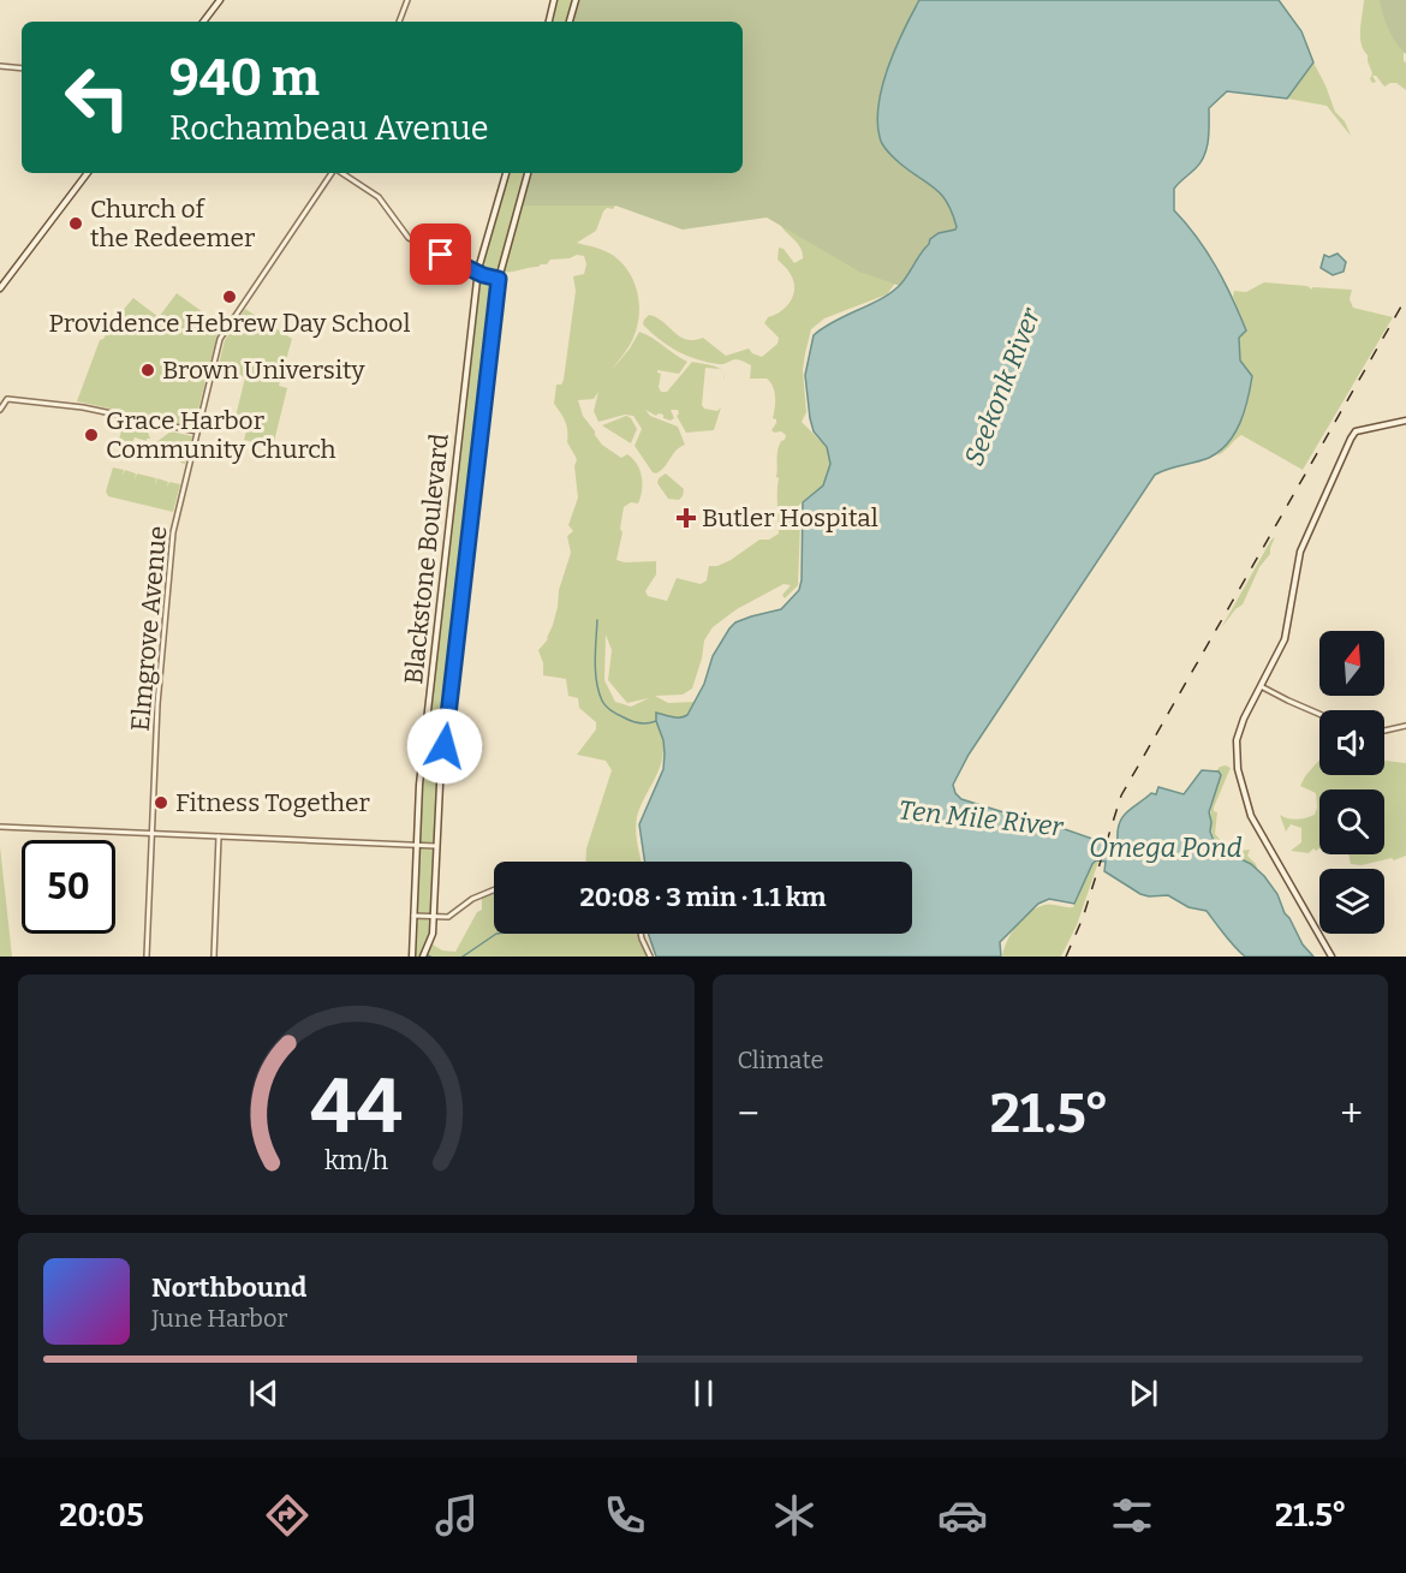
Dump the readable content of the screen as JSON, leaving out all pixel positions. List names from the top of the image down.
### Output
{
  "streets": {
    "main road": ["Blackstone Boulevard"],
    "street": ["Elmgrove Avenue"]
  },
  "water": ["Seekonk River", "Ten Mile River", "Omega Pond"],
  "places": {
    "other": [
      "Church of the Redeemer",
      "Providence Hebrew Day School",
      "Brown University",
      "Grace Harbor Community Church",
      "Fitness Together"
    ],
    "health": ["Butler Hospital"]
  },
  "north": "top",
  "page": {
    "turn": ["940 m", "Rochambeau Avenue"],
    "limit": "50",
    "trip": "20:08 · 3 min · 1.1 km",
    "tile": "Climate",
    "heat": ["−", "21.5°", "+"],
    "song": ["Northbound", "June Harbor"],
    "tabs": ["20:05", "21.5°"],
    "gauge": ["44", "km/h"]
  }
}
